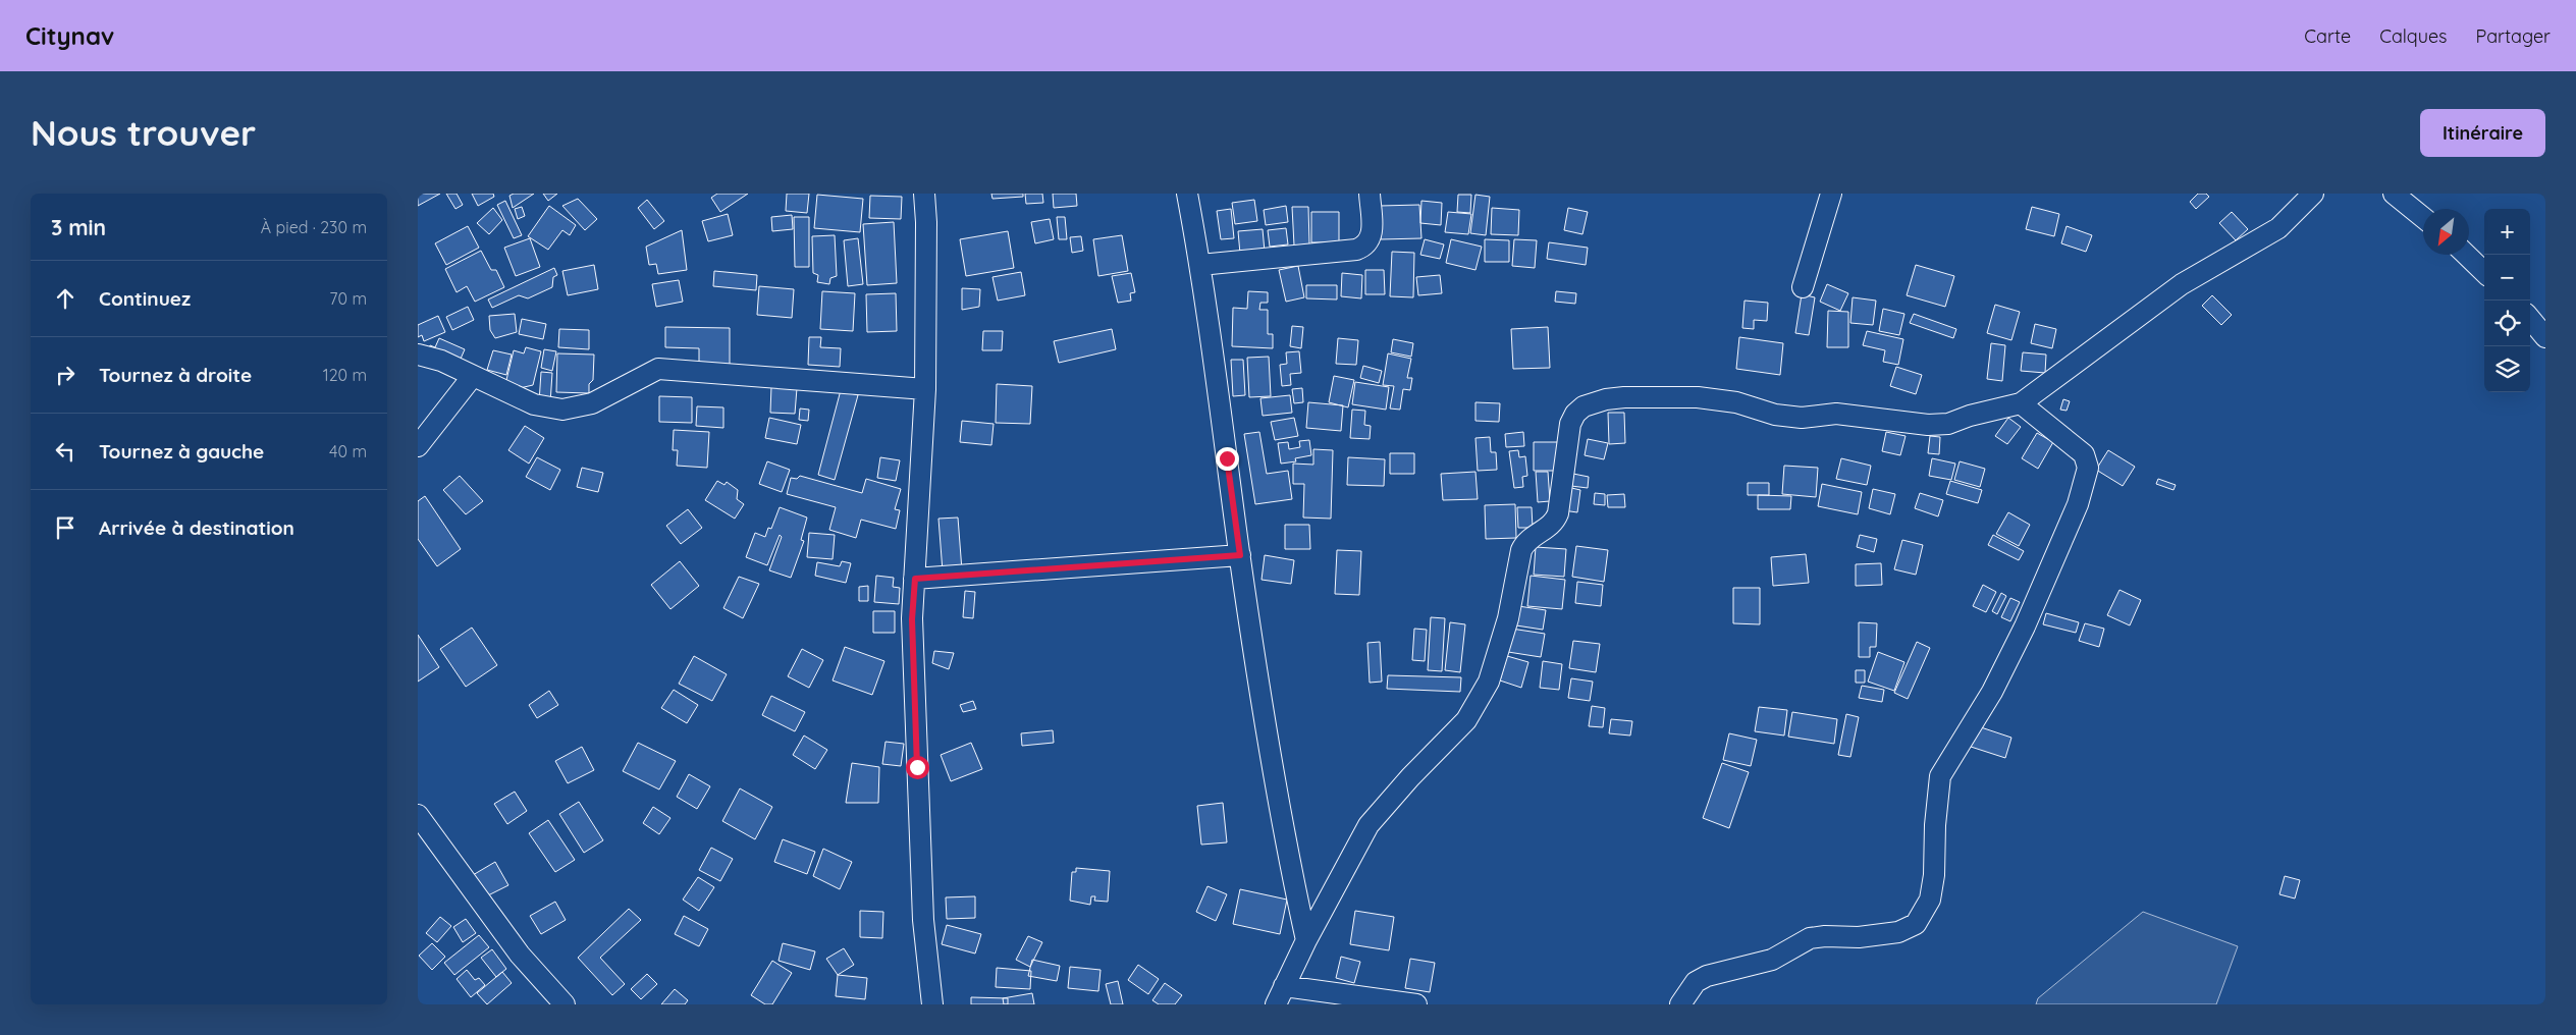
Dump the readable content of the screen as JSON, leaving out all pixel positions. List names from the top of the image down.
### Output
{
  "north": "bottom left",
  "page": {
    "header": "Citynav",
    "nav": ["Carte", "Calques", "Partager"],
    "buttons": "Itinéraire",
    "title": "Nous trouver",
    "heading": ["3 min", "À pied · 230 m"],
    "map_buttons": ["+", "−"],
    "list": [
      ["Continuez", "70 m"],
      ["Tournez à droite", "120 m"],
      ["Tournez à gauche", "40 m"],
      "Arrivée à destination"
    ]
  }
}
